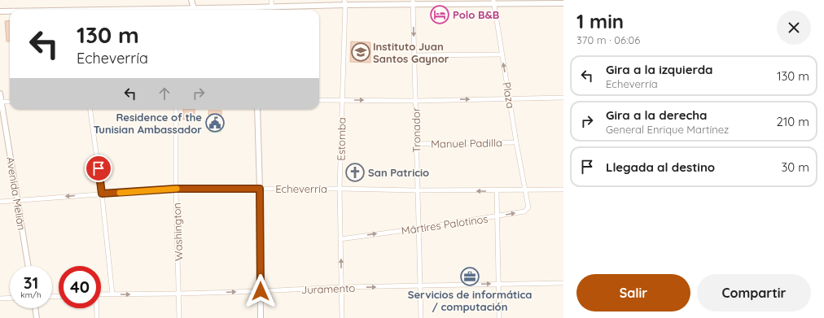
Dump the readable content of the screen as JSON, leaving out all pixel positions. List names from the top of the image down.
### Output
{
  "streets": {
    "street": [
      "Plaza",
      "Tronador",
      "Estomba",
      "Manuel Padilla",
      "Echeverría",
      "Avenida Melián",
      "Mártires Palotinos",
      "Washington",
      "Juramento"
    ]
  },
  "crossings": [
    ["Plaza", "Manuel Padilla"],
    ["Plaza", "Echeverría"],
    ["Plaza", "Mártires Palotinos"],
    ["Tronador", "Manuel Padilla"],
    ["Tronador", "Echeverría"],
    ["Tronador", "Mártires Palotinos"],
    ["Tronador", "Juramento"],
    ["Estomba", "Echeverría"],
    ["Estomba", "Mártires Palotinos"],
    ["Estomba", "Juramento"],
    ["Echeverría", "Avenida Melián"],
    ["Echeverría", "Mártires Palotinos"],
    ["Echeverría", "Washington"],
    ["Washington", "Juramento"]
  ],
  "one_way": ["Mártires Palotinos", "Juramento"],
  "places": {
    "hotel": ["Polo B&B"],
    "school or university": ["Instituto Juan Santos Gaynor"],
    "public building": ["Residence of the Tunisian Ambassador"],
    "church": ["San Patricio"],
    "office": ["Servicios de informática / computación"]
  },
  "page": {
    "heading": ["1 min", "370 m · 06:06"],
    "turn": ["130 m", "Echeverría"],
    "list": [
      {
        "name": "Gira a la izquierda",
        "note": "Echeverría",
        "value": "130 m"
      },
      {
        "name": "Gira a la derecha",
        "note": "General Enrique Martínez",
        "value": "210 m"
      },
      {
        "name": "Llegada al destino",
        "value": "30 m"
      }
    ],
    "speed": "31 km/h",
    "limit": "40",
    "buttons": ["Salir", "Compartir"]
  }
}
